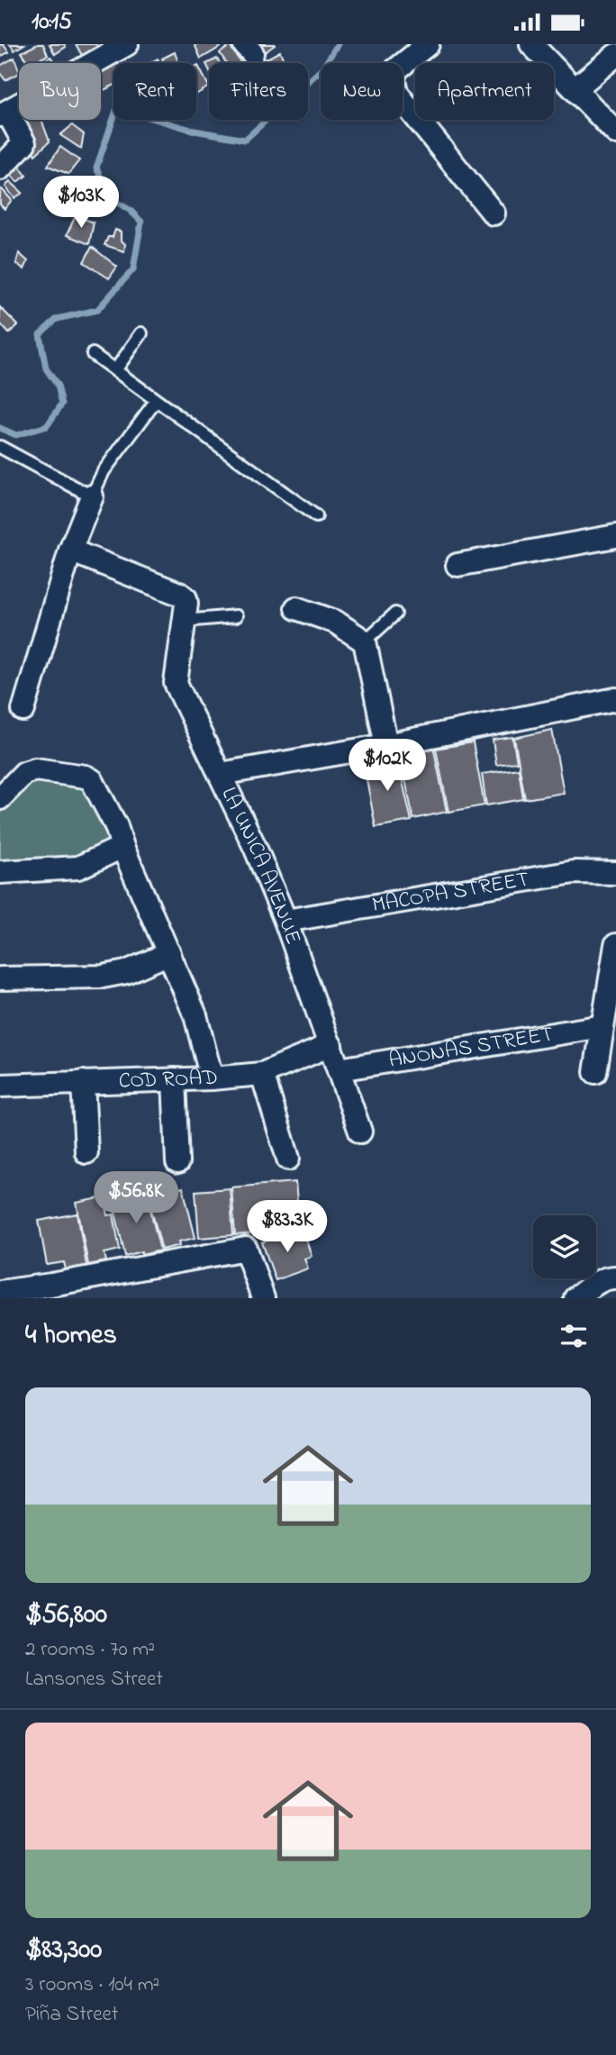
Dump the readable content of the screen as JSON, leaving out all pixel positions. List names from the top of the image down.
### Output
{
  "streets": {
    "street": [
      "LA UNICA AVENUE",
      "MACOPA STREET",
      "ANONAS STREET",
      "COD ROAD"
    ]
  },
  "crossings": [
    ["LA UNICA AVENUE", "MACOPA STREET"],
    ["LA UNICA AVENUE", "ANONAS STREET"],
    ["LA UNICA AVENUE", "COD ROAD"]
  ],
  "page": {
    "status": "10:15",
    "chip": [
      "Buy",
      "Rent",
      "Filters",
      "New",
      "Apartment"
    ],
    "price": [
      "$103K",
      "$102K",
      "$56.8K",
      "$83.3K"
    ],
    "heading": "4 homes",
    "list": [
      {
        "name": "$56,800",
        "note": "2 rooms · 70 m² · Lansones Street"
      },
      {
        "name": "$83,300",
        "note": "3 rooms · 104 m² · Piña Street"
      }
    ]
  }
}
